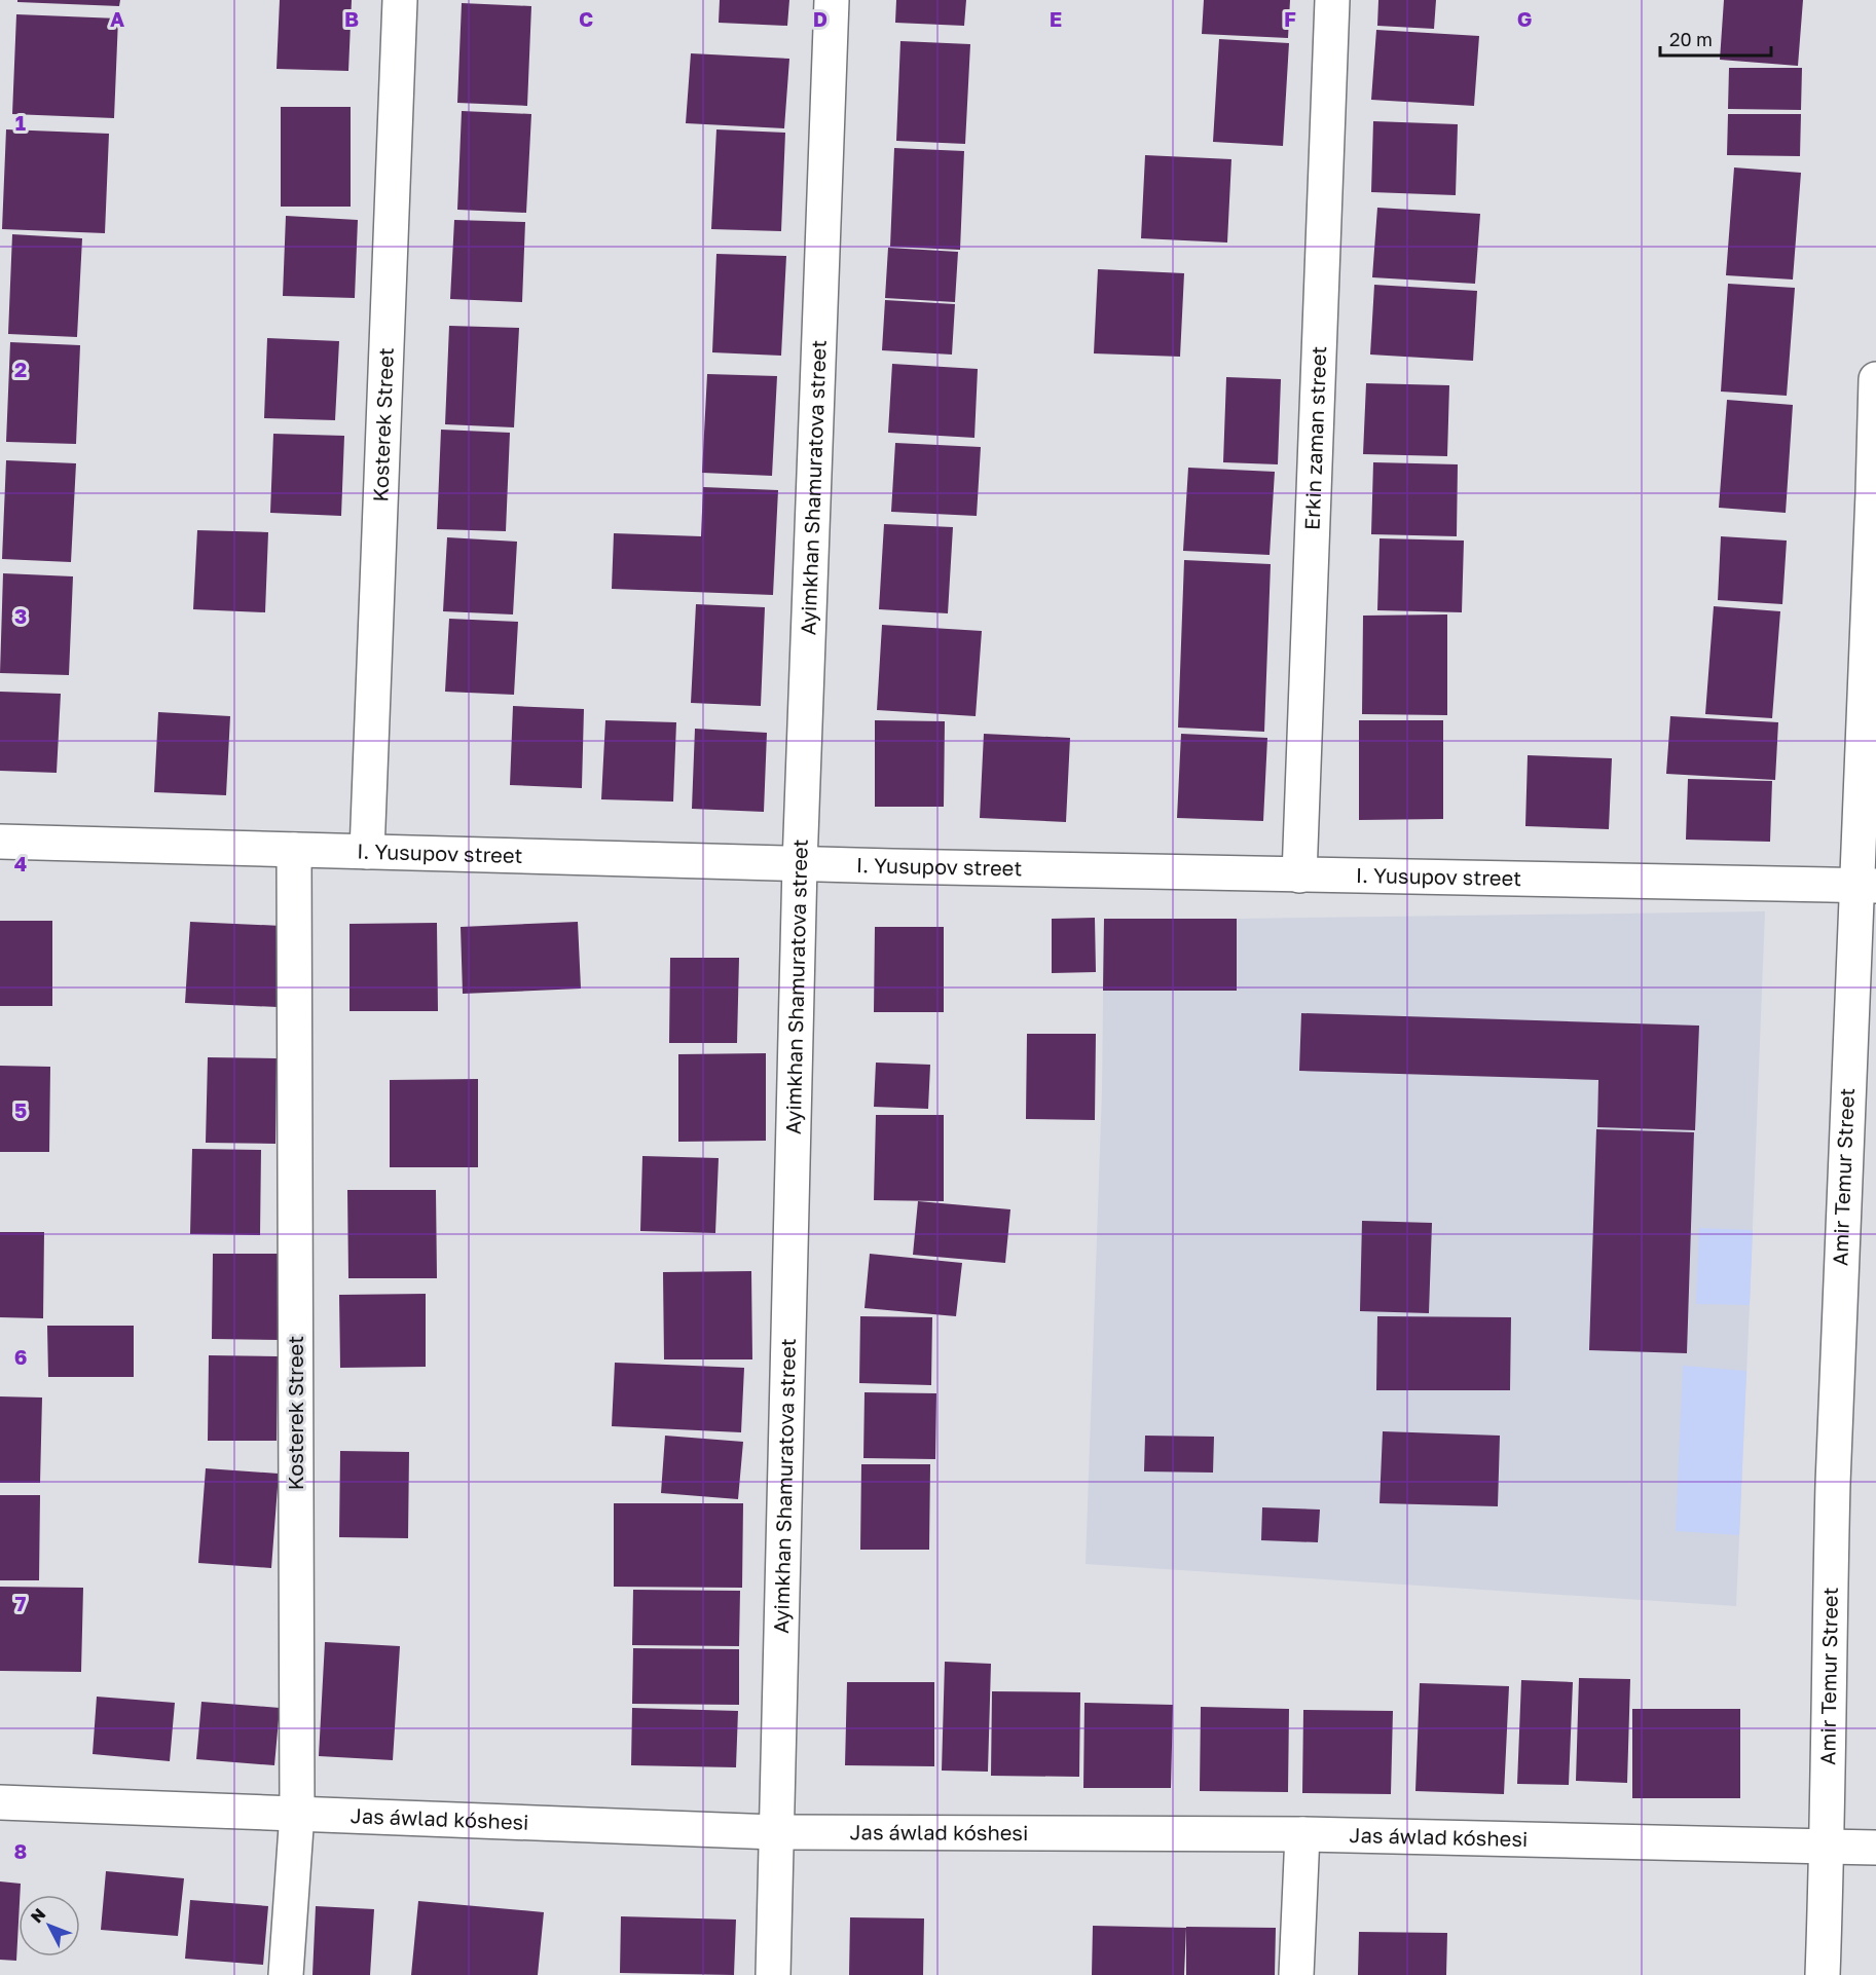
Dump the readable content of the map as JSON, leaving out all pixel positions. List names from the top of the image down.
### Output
{
  "streets": {
    "street": [
      "Kosterek Street",
      "Erkin zaman street",
      "Ayimkhan Shamuratova street",
      "I. Yusupov street",
      "Amir Temur Street",
      "Jas áwlad kóshesi"
    ]
  },
  "crossings": [
    ["Kosterek Street", "I. Yusupov street"],
    ["Kosterek Street", "Jas áwlad kóshesi"],
    ["Erkin zaman street", "I. Yusupov street"],
    ["Ayimkhan Shamuratova street", "I. Yusupov street"],
    ["Ayimkhan Shamuratova street", "Jas áwlad kóshesi"],
    ["I. Yusupov street", "Amir Temur Street"],
    ["Amir Temur Street", "Jas áwlad kóshesi"]
  ],
  "scale_bar": "20 m",
  "north": "top left",
  "grid": {
    "columns": [
      "A",
      "B",
      "C",
      "D",
      "E",
      "F",
      "G"
    ],
    "rows": [
      "1",
      "2",
      "3",
      "4",
      "5",
      "6",
      "7",
      "8"
    ]
  }
}
